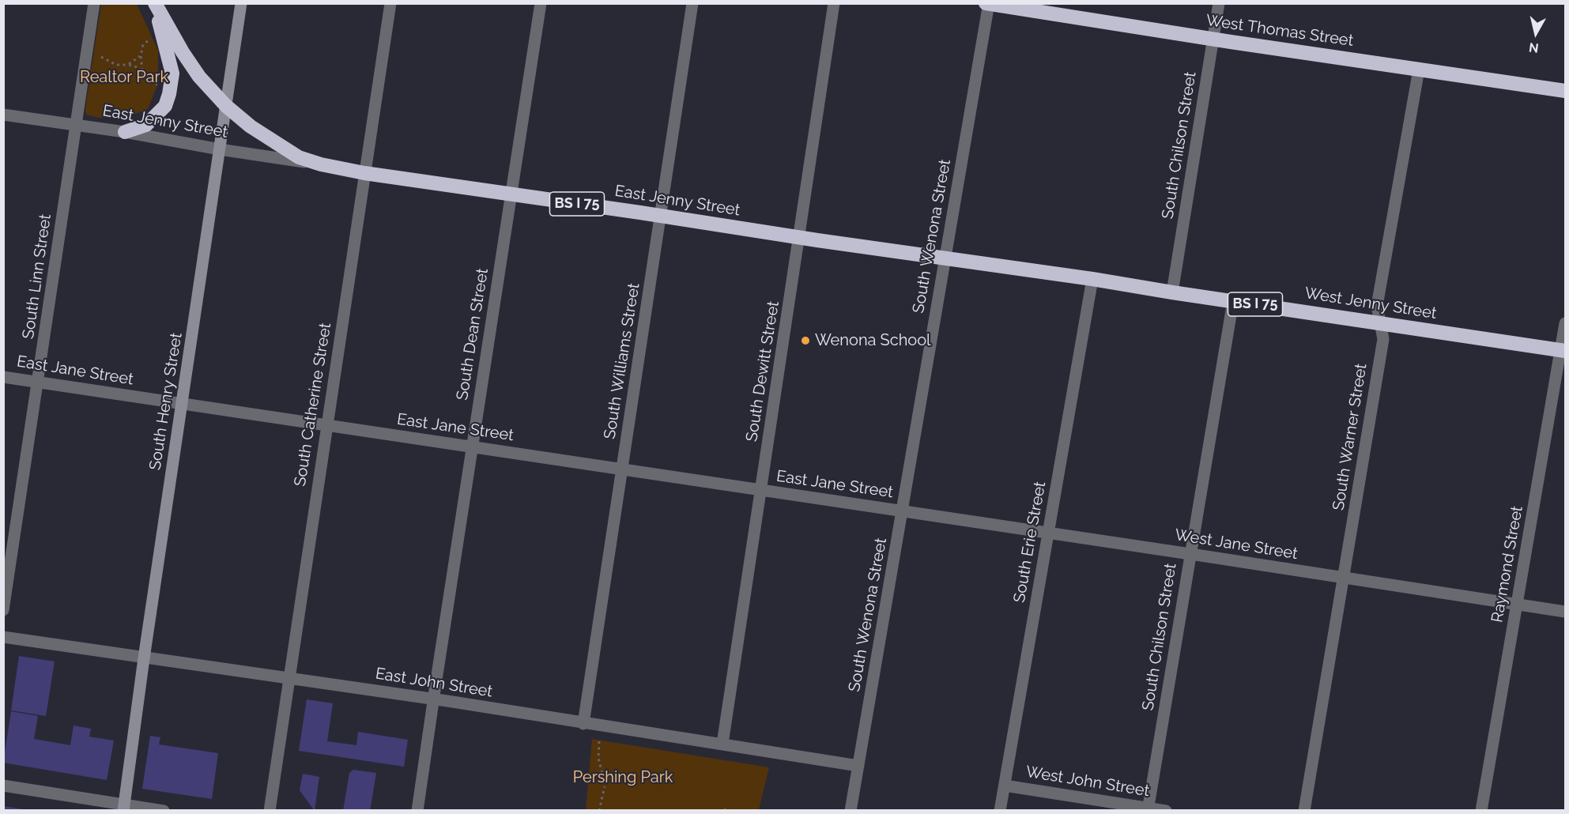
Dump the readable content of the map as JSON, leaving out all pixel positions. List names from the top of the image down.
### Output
{
  "streets": {
    "highway": [
      "West Thomas Street",
      "East Jenny Street",
      "BS I 75",
      "West Jenny Street"
    ],
    "street": [
      "South Chilson Street",
      "South Wenona Street",
      "South Linn Street",
      "South Dean Street",
      "South Williams Street",
      "East Jane Street",
      "South Dewitt Street",
      "South Henry Street",
      "South Catherine Street",
      "South Warner Street",
      "South Erie Street",
      "West Jane Street",
      "Raymond Street",
      "East John Street",
      "West John Street"
    ]
  },
  "crossings": [
    ["West Thomas Street", "South Chilson Street"],
    ["West Thomas Street", "South Wenona Street"],
    ["West Thomas Street", "South Warner Street"],
    ["East Jenny Street", "BS I 75"],
    ["East Jenny Street", "South Wenona Street"],
    ["East Jenny Street", "South Linn Street"],
    ["East Jenny Street", "West Jenny Street"],
    ["East Jenny Street", "South Dean Street"],
    ["East Jenny Street", "South Williams Street"],
    ["East Jenny Street", "South Dewitt Street"],
    ["East Jenny Street", "South Henry Street"],
    ["East Jenny Street", "South Catherine Street"],
    ["South Chilson Street", "West Jenny Street"],
    ["South Chilson Street", "West Jane Street"],
    ["South Chilson Street", "West John Street"],
    ["BS I 75", "South Henry Street"],
    ["South Wenona Street", "West Jenny Street"],
    ["South Wenona Street", "East Jane Street"],
    ["South Wenona Street", "West Jane Street"],
    ["South Wenona Street", "East John Street"],
    ["South Linn Street", "East Jane Street"],
    ["West Jenny Street", "South Warner Street"],
    ["West Jenny Street", "South Erie Street"],
    ["West Jenny Street", "Raymond Street"],
    ["South Dean Street", "East Jane Street"],
    ["South Dean Street", "East John Street"],
    ["South Williams Street", "East Jane Street"],
    ["South Williams Street", "East John Street"],
    ["East Jane Street", "South Dewitt Street"],
    ["East Jane Street", "South Henry Street"],
    ["East Jane Street", "South Catherine Street"],
    ["East Jane Street", "West Jane Street"],
    ["South Dewitt Street", "East John Street"],
    ["South Henry Street", "East John Street"],
    ["South Catherine Street", "East John Street"],
    ["South Warner Street", "West Jane Street"],
    ["South Erie Street", "West Jane Street"],
    ["South Erie Street", "West John Street"],
    ["West Jane Street", "Raymond Street"]
  ],
  "parks": ["Realtor Park", "Pershing Park"],
  "places": ["Wenona School"],
  "north": "bottom"
}
